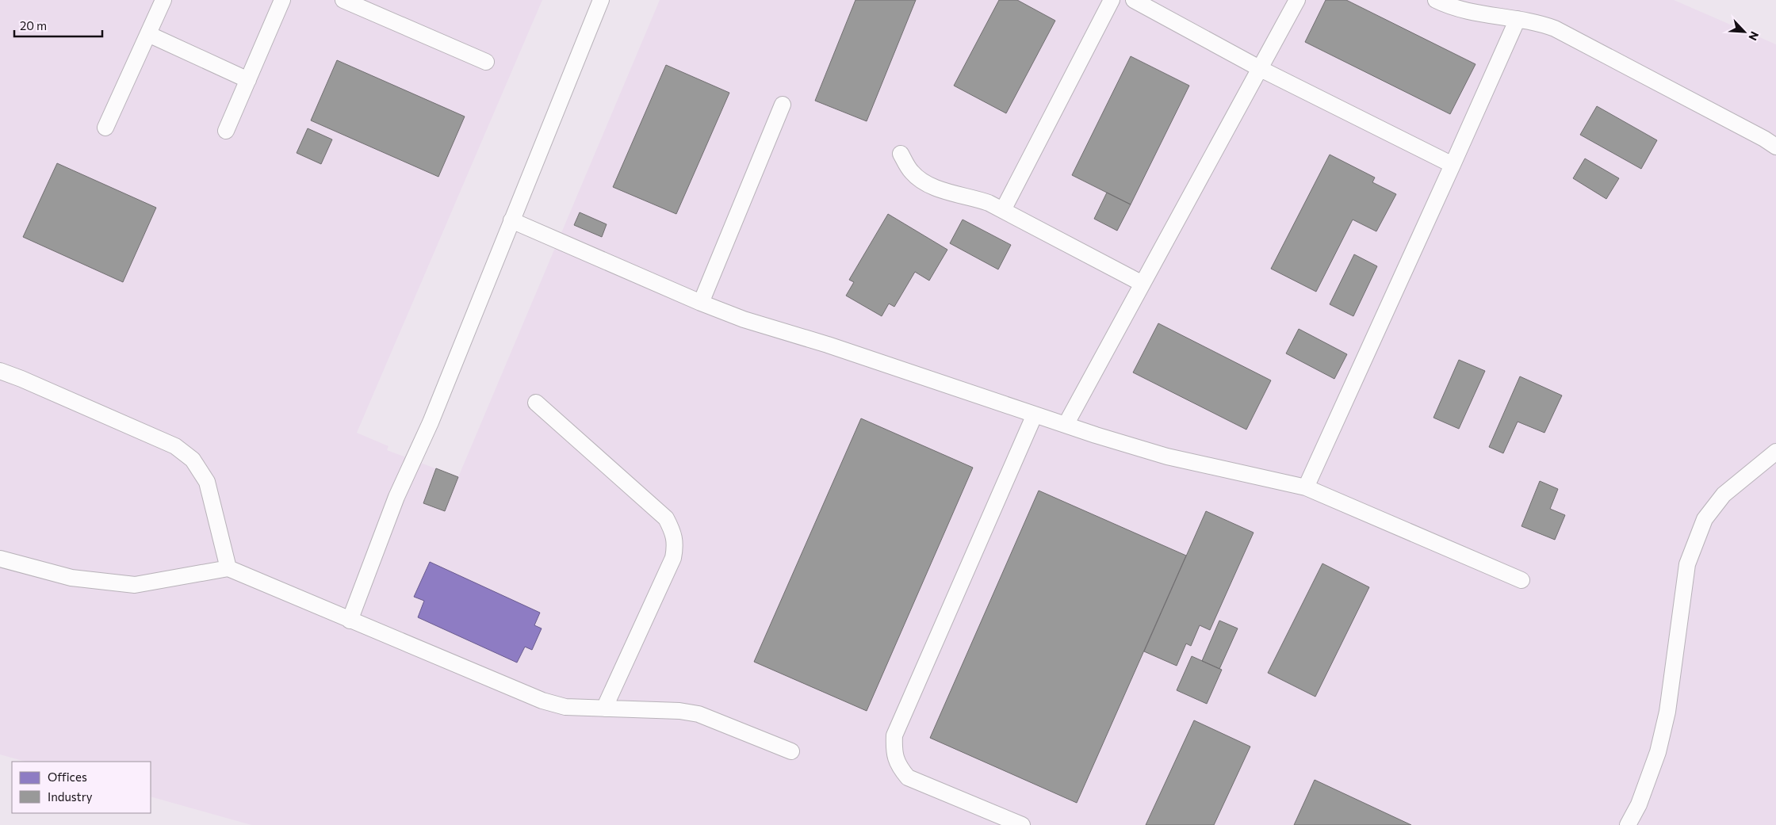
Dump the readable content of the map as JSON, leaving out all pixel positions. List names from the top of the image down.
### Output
{
  "legend": ["Offices", "Industry"],
  "scale_bar": "20 m",
  "north": "bottom right"
}
